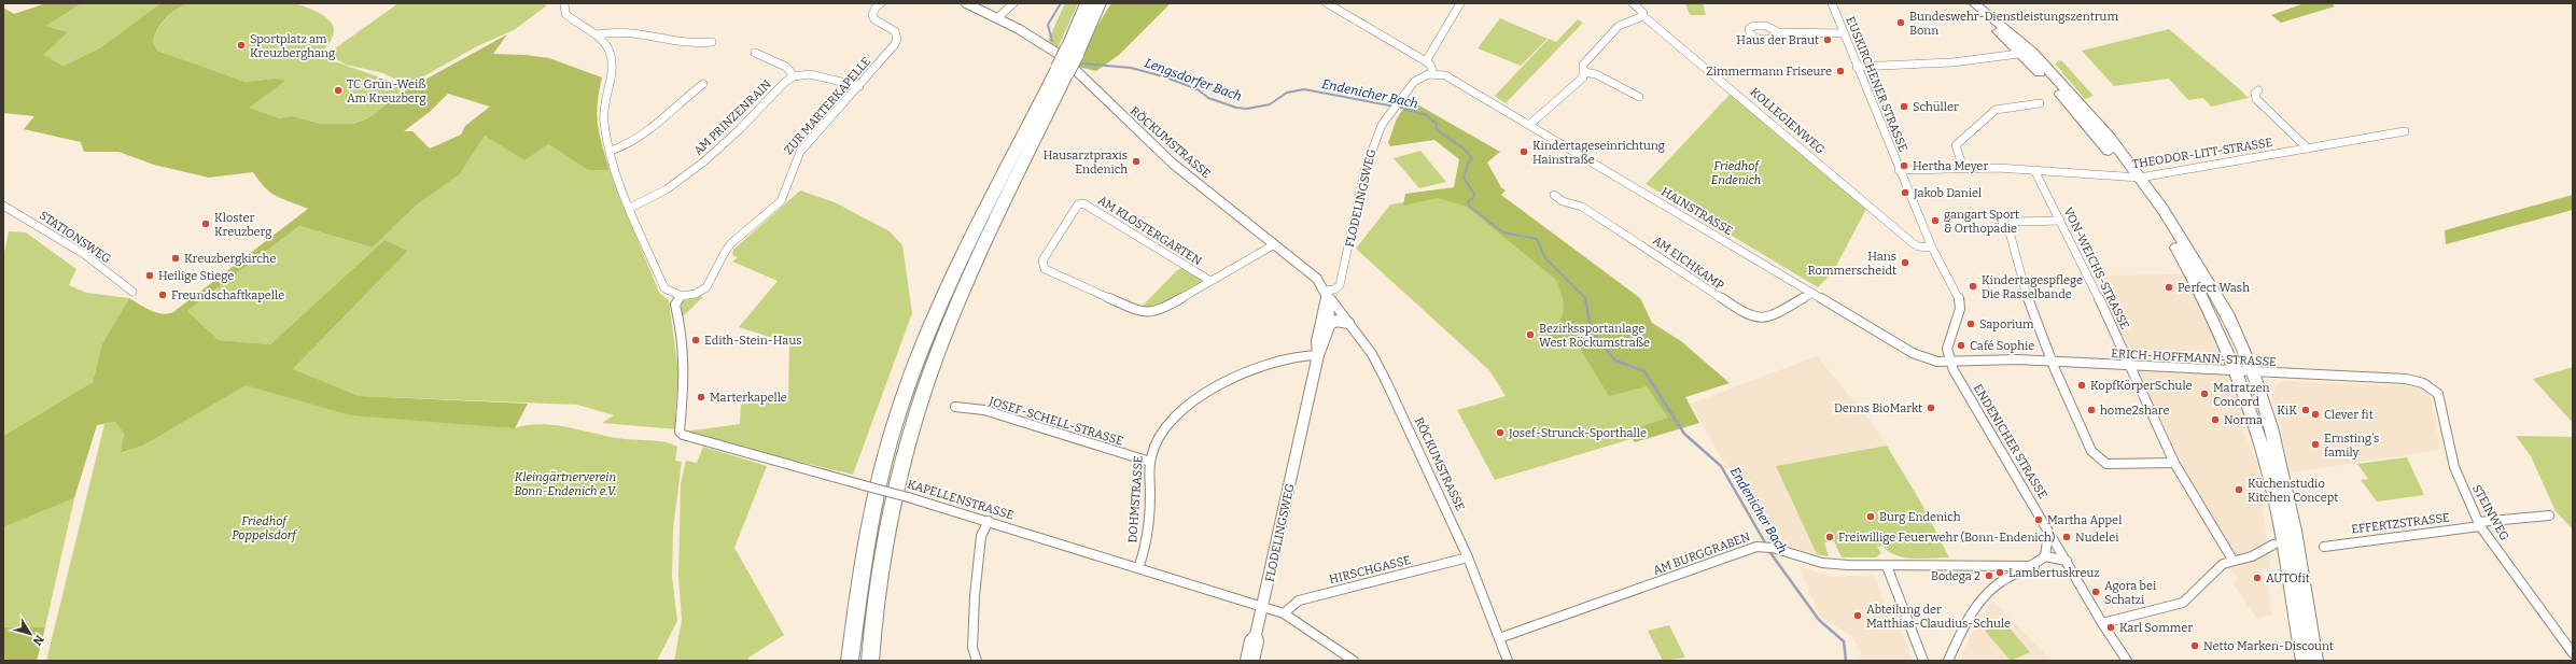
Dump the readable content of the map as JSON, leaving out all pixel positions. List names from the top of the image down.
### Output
{
  "streets": {
    "street": [
      "EUSKIRCHENER STRASSE",
      "ZUR MARTERKAPELLE",
      "AM PRINZENRAIN",
      "KOLLEGIENWEG",
      "RÖCKUMSTRASSE",
      "THEODOR-LITT-STRASSE",
      "FLODELINGSWEG",
      "HAINSTRASSE",
      "AM KLOSTERGARTEN",
      "STATIONSWEG",
      "AM EICHKAMP",
      "VON-WEICHS-STRASSE",
      "ERICH-HOFFMANN-STRASSE",
      "JOSEF-SCHELL-STRASSE",
      "ENDENICHER STRASSE",
      "KAPELLENSTRASSE",
      "DOHMSTRASSE",
      "STEINWEG",
      "EFFERTZSTRASSE",
      "AM BURGGRABEN",
      "HIRSCHGASSE"
    ]
  },
  "crossings": [
    ["EUSKIRCHENER STRASSE", "KOLLEGIENWEG"],
    ["EUSKIRCHENER STRASSE", "THEODOR-LITT-STRASSE"],
    ["EUSKIRCHENER STRASSE", "HAINSTRASSE"],
    ["EUSKIRCHENER STRASSE", "ERICH-HOFFMANN-STRASSE"],
    ["EUSKIRCHENER STRASSE", "ENDENICHER STRASSE"],
    ["ZUR MARTERKAPELLE", "KAPELLENSTRASSE"],
    ["RÖCKUMSTRASSE", "FLODELINGSWEG"],
    ["RÖCKUMSTRASSE", "AM KLOSTERGARTEN"],
    ["RÖCKUMSTRASSE", "AM BURGGRABEN"],
    ["RÖCKUMSTRASSE", "HIRSCHGASSE"],
    ["THEODOR-LITT-STRASSE", "VON-WEICHS-STRASSE"],
    ["FLODELINGSWEG", "HAINSTRASSE"],
    ["FLODELINGSWEG", "KAPELLENSTRASSE"],
    ["FLODELINGSWEG", "DOHMSTRASSE"],
    ["HAINSTRASSE", "AM EICHKAMP"],
    ["HAINSTRASSE", "ERICH-HOFFMANN-STRASSE"],
    ["HAINSTRASSE", "ENDENICHER STRASSE"],
    ["VON-WEICHS-STRASSE", "ERICH-HOFFMANN-STRASSE"],
    ["ERICH-HOFFMANN-STRASSE", "ENDENICHER STRASSE"],
    ["ERICH-HOFFMANN-STRASSE", "STEINWEG"],
    ["JOSEF-SCHELL-STRASSE", "DOHMSTRASSE"],
    ["KAPELLENSTRASSE", "DOHMSTRASSE"],
    ["KAPELLENSTRASSE", "HIRSCHGASSE"],
    ["STEINWEG", "EFFERTZSTRASSE"]
  ],
  "water": ["Lengsdorfer Bach", "Endenicher Bach"],
  "parks": ["Friedhof Endenich", "Kleingärtnerverein Bonn-Endenich e.V.", "Friedhof Poppelsdorf"],
  "places": [
    "Bundeswehr-Dienstleistungszentrum Bonn",
    "Haus der Braut",
    "Sportplatz am Kreuzberghang",
    "Zimmermann Friseure",
    "TC Grün-Weiß Am Kreuzberg",
    "Schüller",
    "Kindertageseinrichtung Hainstraße",
    "Hausarztpraxis Endenich",
    "Hertha Meyer",
    "Jakob Daniel",
    "gangart Sport & Orthopädie",
    "Kloster Kreuzberg",
    "Kreuzbergkirche",
    "Hans Rommerscheidt",
    "Heilige Stiege",
    "Kindertagespflege Die Rasselbande",
    "Perfect Wash",
    "Freundschaftkapelle",
    "Saporium",
    "Bezirkssportanlage West Röckumstraße",
    "Edith-Stein-Haus",
    "Café Sophie",
    "KopfKörperSchule",
    "Matratzen Concord",
    "Marterkapelle",
    "Denns BioMarkt",
    "home2share",
    "KiK",
    "Clever fit",
    "Norma",
    "Josef-Strunck-Sporthalle",
    "Ernsting's family",
    "Küchenstudio Kitchen Concept",
    "Burg Endenich",
    "Martha Appel",
    "Freiwillige Feuerwehr (Bonn-Endenich)",
    "Nudelei",
    "Lambertuskreuz",
    "Bodega 2",
    "AUTOfit",
    "Agora bei Schatzi",
    "Abteilung der Matthias-Claudius-Schule",
    "Karl Sommer",
    "Netto Marken-Discount"
  ],
  "north": "bottom right"
}
